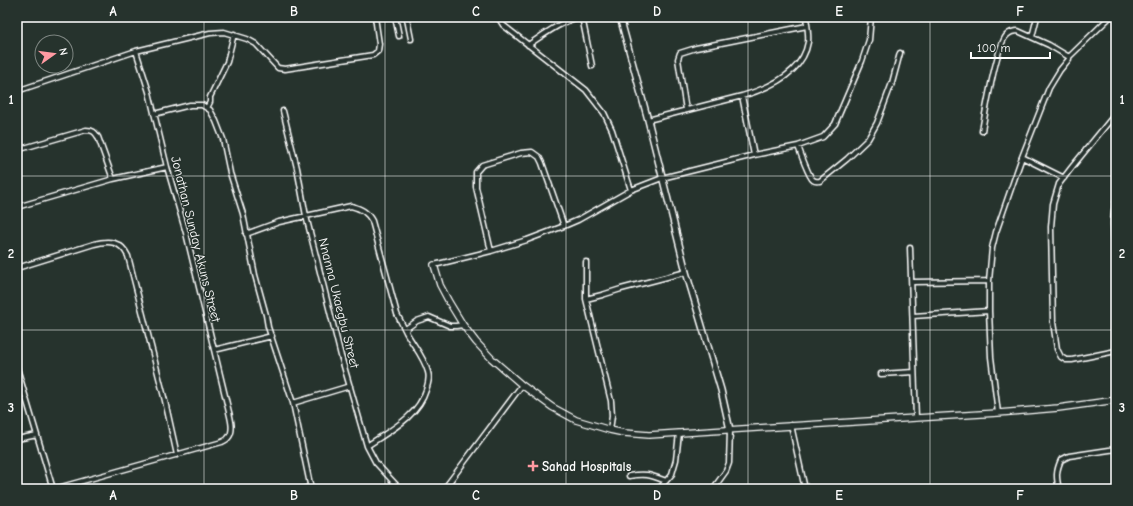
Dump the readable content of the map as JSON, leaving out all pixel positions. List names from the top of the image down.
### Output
{
  "streets": {
    "street": ["Jonathan Sunday Akuns Street", "Nnanna Ukaegbu Street"]
  },
  "places": {
    "health": ["Sahad Hospitals"]
  },
  "scale_bar": "100 m",
  "north": "right",
  "grid": {
    "columns": [
      "A",
      "B",
      "C",
      "D",
      "E",
      "F"
    ],
    "rows": ["1", "2", "3"]
  }
}
